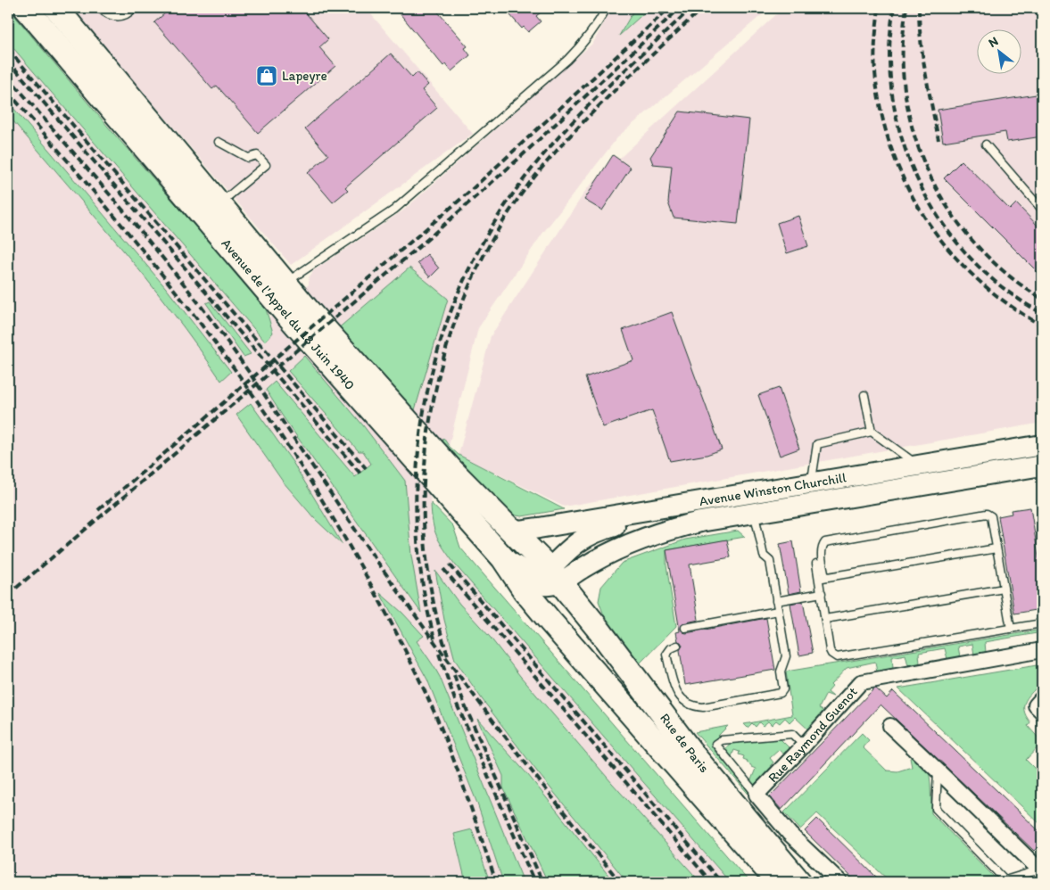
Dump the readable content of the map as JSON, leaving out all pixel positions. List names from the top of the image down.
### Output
{
  "streets": {
    "main road": ["Avenue de l'Appel du 18 Juin 1940", "Avenue Winston Churchill", "Rue de Paris"],
    "street": ["Rue Raymond Guenot"]
  },
  "crossings": [
    ["Avenue de l'Appel du 18 Juin 1940", "Rue de Paris"],
    ["Avenue Winston Churchill", "Rue de Paris"]
  ],
  "places": {
    "shop": ["Lapeyre"]
  },
  "north": "top left"
}
